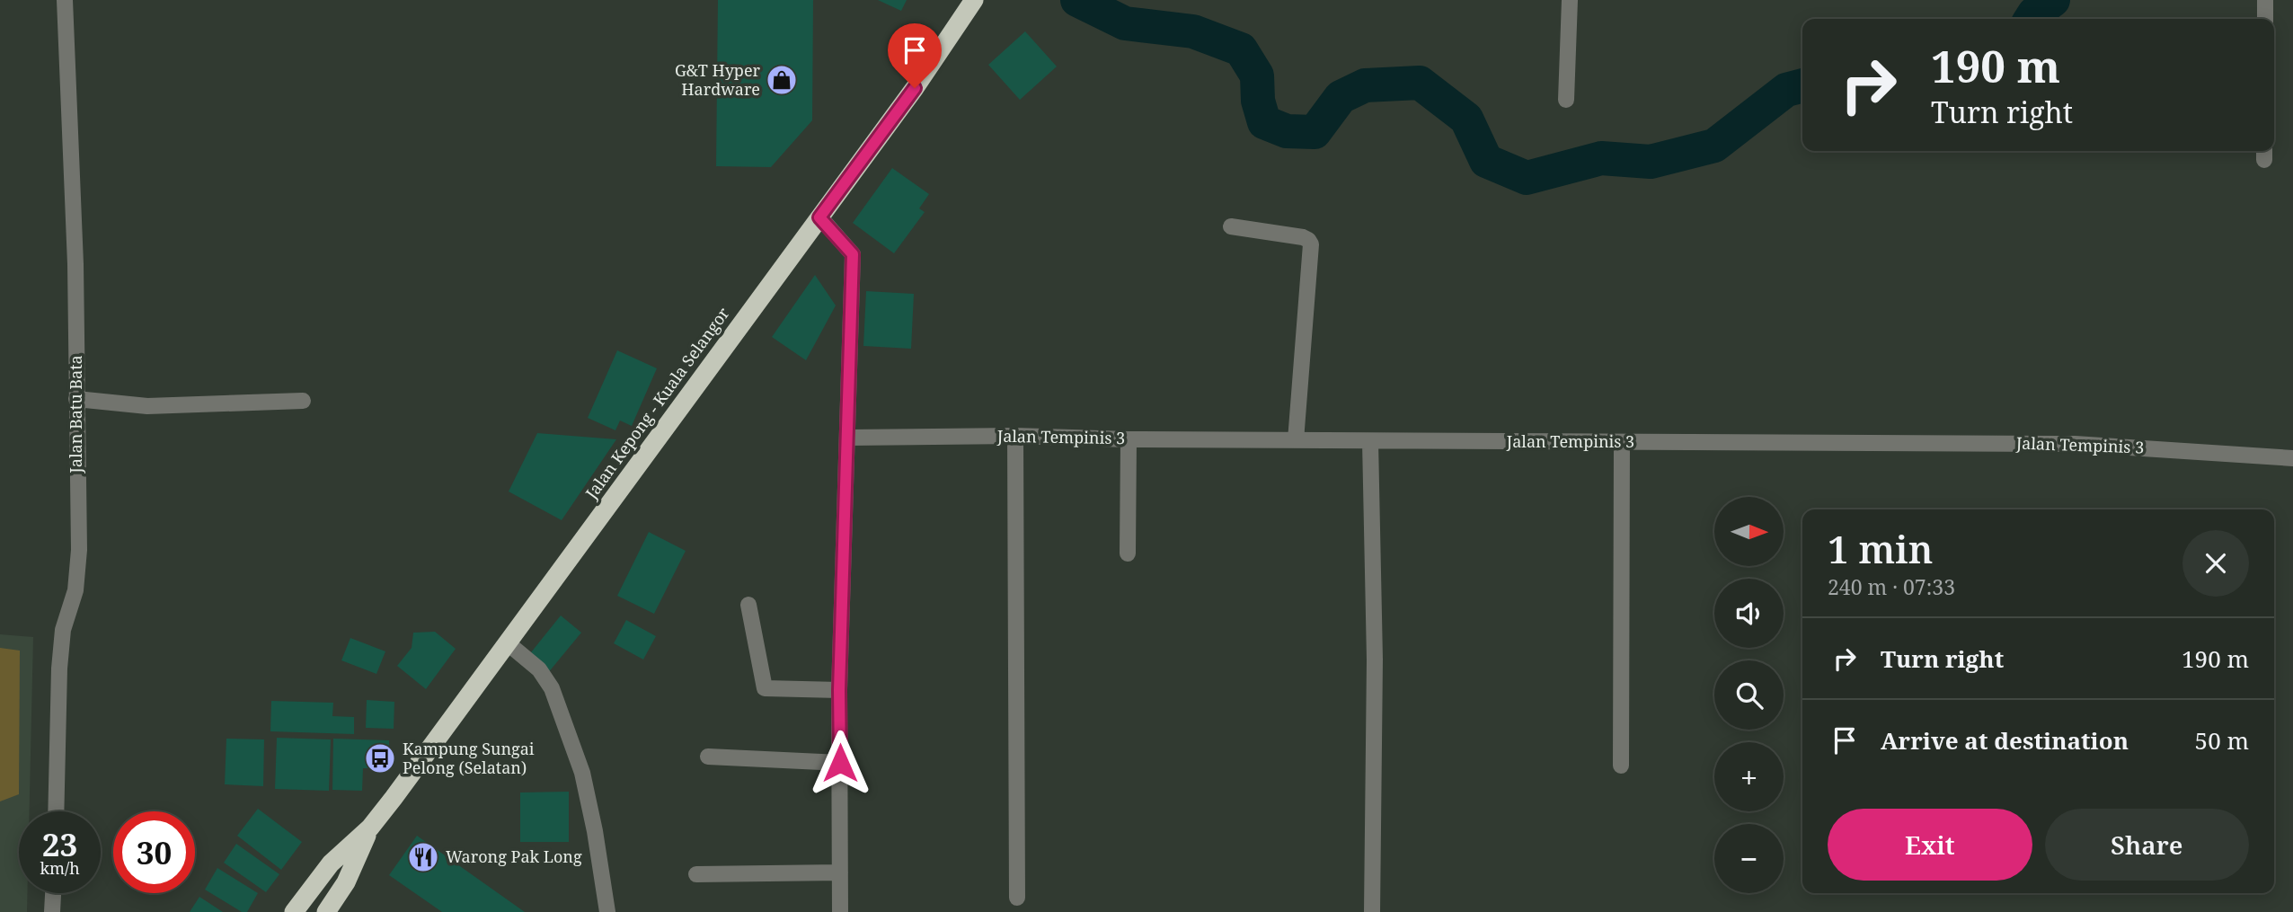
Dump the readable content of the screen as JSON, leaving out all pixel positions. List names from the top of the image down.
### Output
{
  "streets": {
    "highway": ["Jalan Kepong - Kuala Selangor"],
    "street": ["Jalan Batu Bata", "Jalan Tempinis 3"]
  },
  "places": {
    "shop": ["G&T Hyper Hardware"],
    "bus stop": ["Kampung Sungai Pelong (Selatan)"],
    "restaurant": ["Warong Pak Long"]
  },
  "north": "right",
  "page": {
    "turn": ["190 m", "Turn right"],
    "map_buttons": ["+", "−"],
    "heading": ["1 min", "240 m · 07:33"],
    "list": [
      {
        "name": "Turn right",
        "value": "190 m"
      },
      {
        "name": "Arrive at destination",
        "value": "50 m"
      }
    ],
    "buttons": ["Exit", "Share"],
    "speed": "23 km/h",
    "limit": "30"
  }
}
